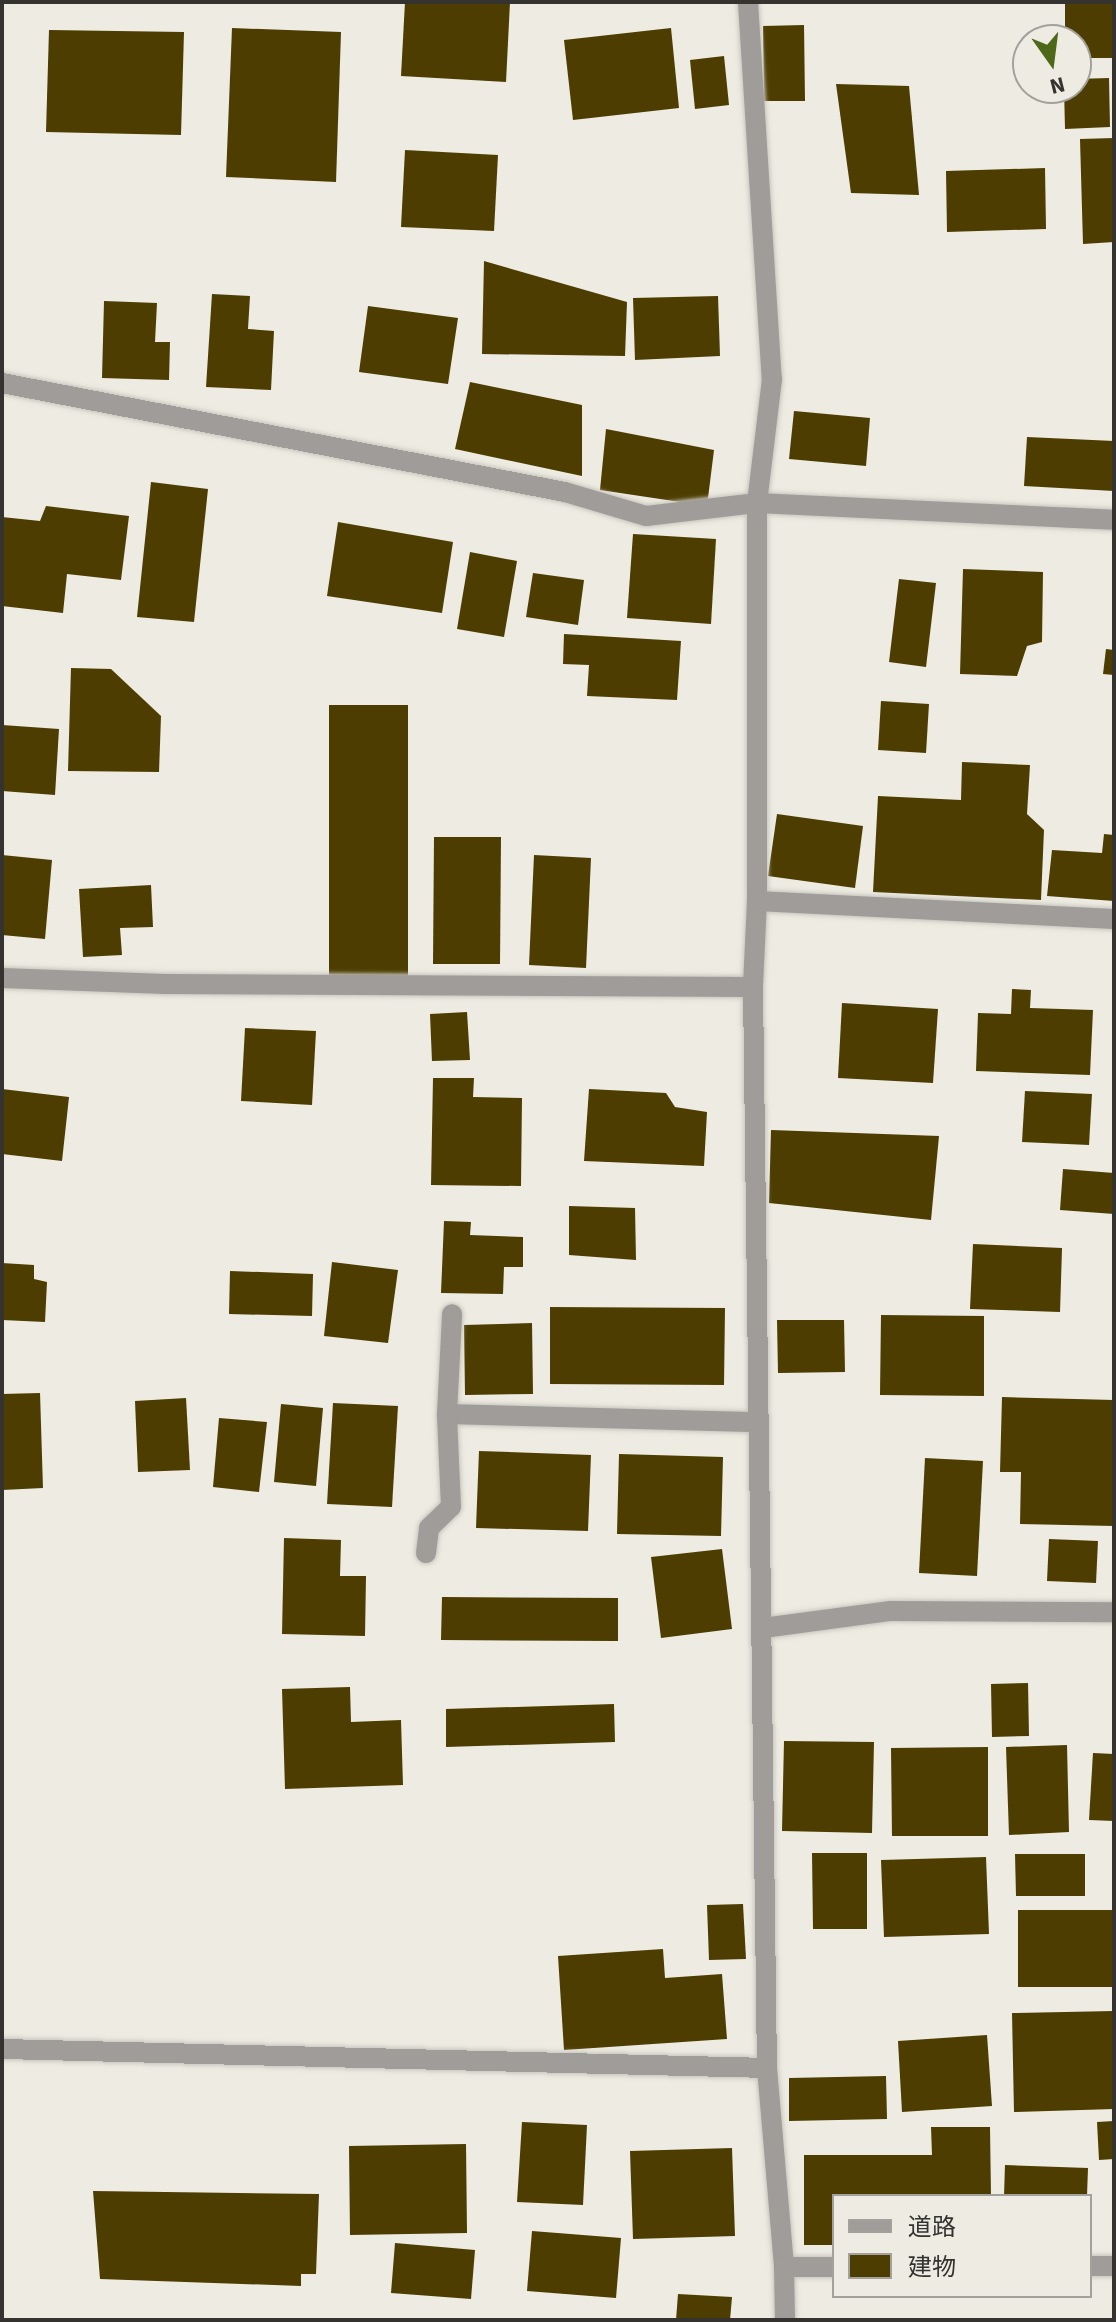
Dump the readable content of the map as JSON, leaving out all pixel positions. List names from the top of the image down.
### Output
{
  "legend": ["道路", "建物"],
  "north": "bottom"
}
